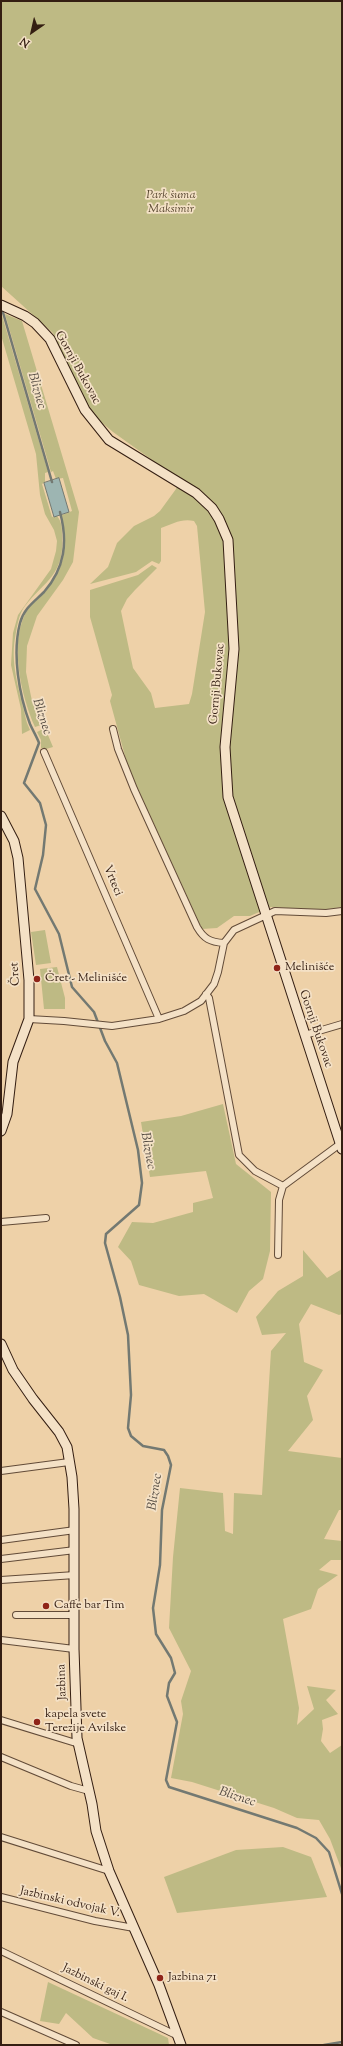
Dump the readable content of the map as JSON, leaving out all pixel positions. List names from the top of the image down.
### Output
{
  "streets": {
    "street": [
      "Gornji Bukovac",
      "Vrteci",
      "Čret",
      "Jazbina",
      "Jazbinski odvojak V.",
      "Jazbinski gaj I."
    ]
  },
  "crossings": [
    ["Jazbina", "Jazbinski odvojak V."],
    ["Jazbina", "Jazbinski gaj I."]
  ],
  "water": ["Bliznec"],
  "parks": ["Park šuma Maksimir"],
  "places": [
    "Melinišće",
    "Čret - Melinišće",
    "Caffe bar Tim",
    "kapela svete Terezije Avilske",
    "Jazbina 71"
  ],
  "north": "bottom left"
}
